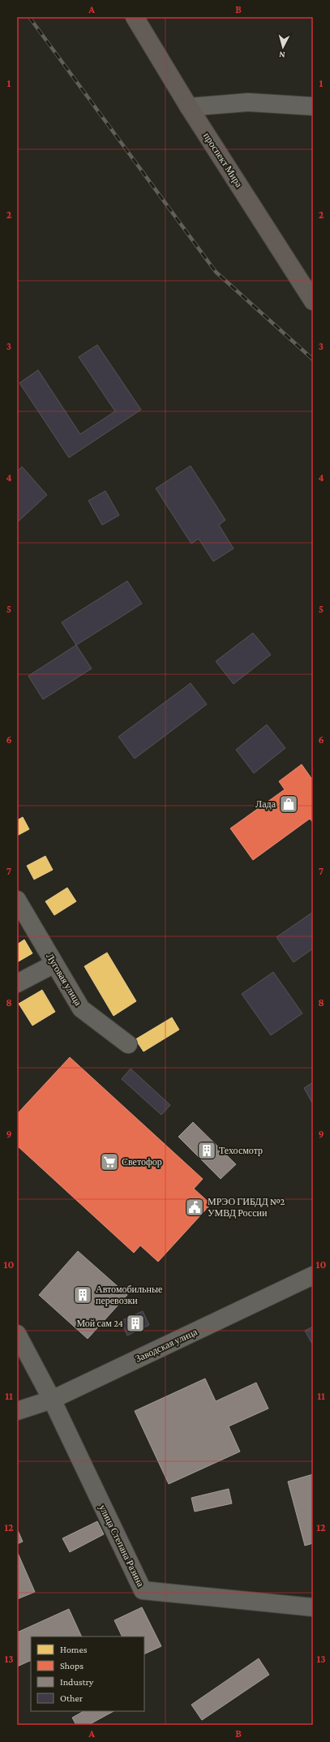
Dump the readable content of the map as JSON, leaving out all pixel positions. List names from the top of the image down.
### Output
{
  "streets": {
    "main road": ["проспект Мира"],
    "street": ["Луговая улица", "Заводская улица", "улица Степана Разина"]
  },
  "crossings": [
    ["Заводская улица", "улица Степана Разина"]
  ],
  "places": {
    "shop": ["Лада"],
    "building": ["Техосмотр", "Автомобильные перевозки", "Мой сам 24"],
    "supermarket": ["Светофор"],
    "public building": ["МРЭО ГИБДД №2 УМВД России"]
  },
  "legend": [
    "Homes",
    "Shops",
    "Industry",
    "Other"
  ],
  "north": "bottom",
  "grid": {
    "columns": ["A", "B"],
    "rows": [
      "1",
      "2",
      "3",
      "4",
      "5",
      "6",
      "7",
      "8",
      "9",
      "10",
      "11",
      "12",
      "13"
    ]
  }
}
